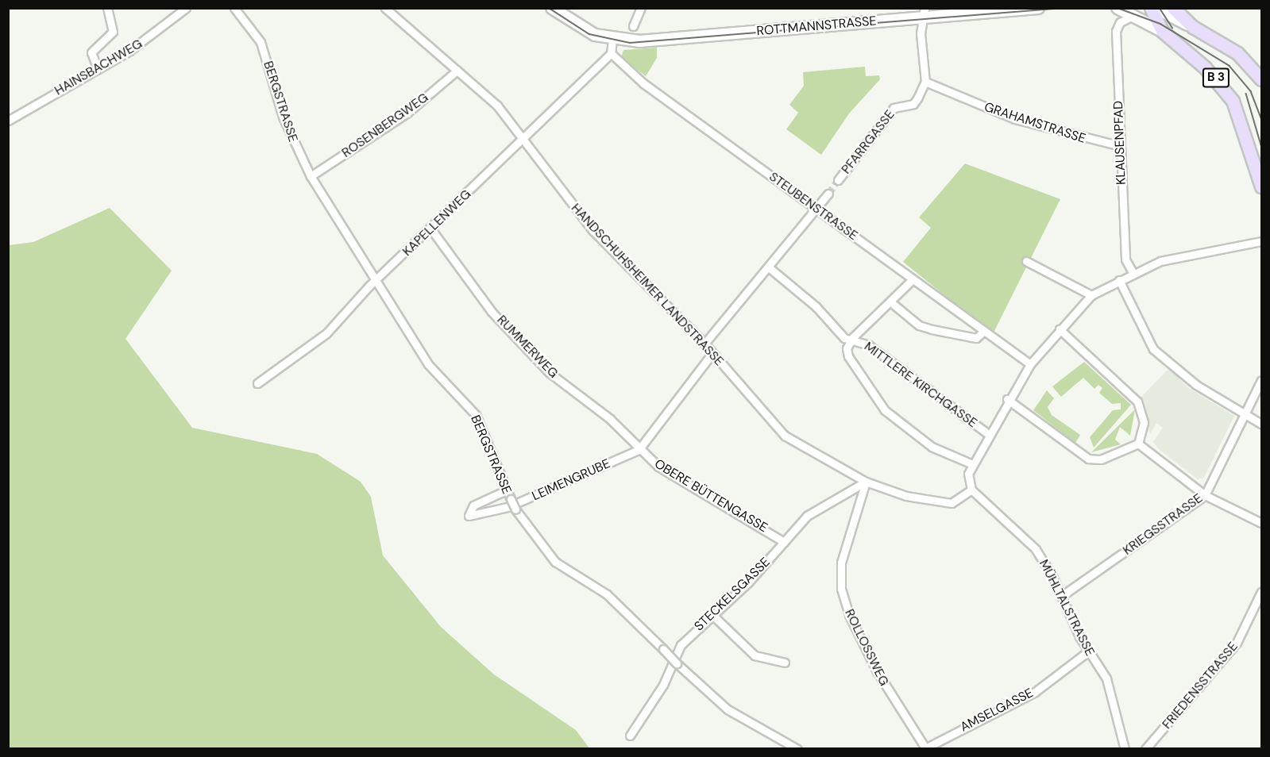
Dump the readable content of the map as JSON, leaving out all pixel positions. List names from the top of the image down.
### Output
{
  "streets": {
    "main road": ["ROTTMANNSTRASSE", "B 3"],
    "street": [
      "HAINSBACHWEG",
      "BERGSTRASSE",
      "GRAHAMSTRASSE",
      "ROSENBERGWEG",
      "PFARRGASSE",
      "KLAUSENPFAD",
      "STEUBENSTRASSE",
      "KAPELLENWEG",
      "HANDSCHUHSHEIMER LANDSTRASSE",
      "RUMMERWEG",
      "MITTLERE KIRCHGASSE",
      "LEIMENGRUBE",
      "OBERE BÜTTENGASSE",
      "KRIEGSSTRASSE",
      "STECKELSGASSE",
      "MÜHLTALSTRASSE",
      "ROLLOSSWEG",
      "FRIEDENSSTRASSE",
      "AMSELGASSE"
    ]
  },
  "crossings": [
    ["B 3", "KLAUSENPFAD"],
    ["BERGSTRASSE", "ROSENBERGWEG"],
    ["BERGSTRASSE", "KAPELLENWEG"],
    ["BERGSTRASSE", "LEIMENGRUBE"],
    ["GRAHAMSTRASSE", "PFARRGASSE"],
    ["GRAHAMSTRASSE", "KLAUSENPFAD"],
    ["ROSENBERGWEG", "HANDSCHUHSHEIMER LANDSTRASSE"],
    ["STEUBENSTRASSE", "KAPELLENWEG"],
    ["KAPELLENWEG", "HANDSCHUHSHEIMER LANDSTRASSE"],
    ["KAPELLENWEG", "RUMMERWEG"],
    ["HANDSCHUHSHEIMER LANDSTRASSE", "STECKELSGASSE"],
    ["HANDSCHUHSHEIMER LANDSTRASSE", "MÜHLTALSTRASSE"],
    ["HANDSCHUHSHEIMER LANDSTRASSE", "ROLLOSSWEG"],
    ["RUMMERWEG", "LEIMENGRUBE"],
    ["RUMMERWEG", "OBERE BÜTTENGASSE"],
    ["LEIMENGRUBE", "OBERE BÜTTENGASSE"],
    ["OBERE BÜTTENGASSE", "STECKELSGASSE"],
    ["KRIEGSSTRASSE", "MÜHLTALSTRASSE"],
    ["STECKELSGASSE", "ROLLOSSWEG"],
    ["MÜHLTALSTRASSE", "AMSELGASSE"],
    ["ROLLOSSWEG", "AMSELGASSE"]
  ]
}
